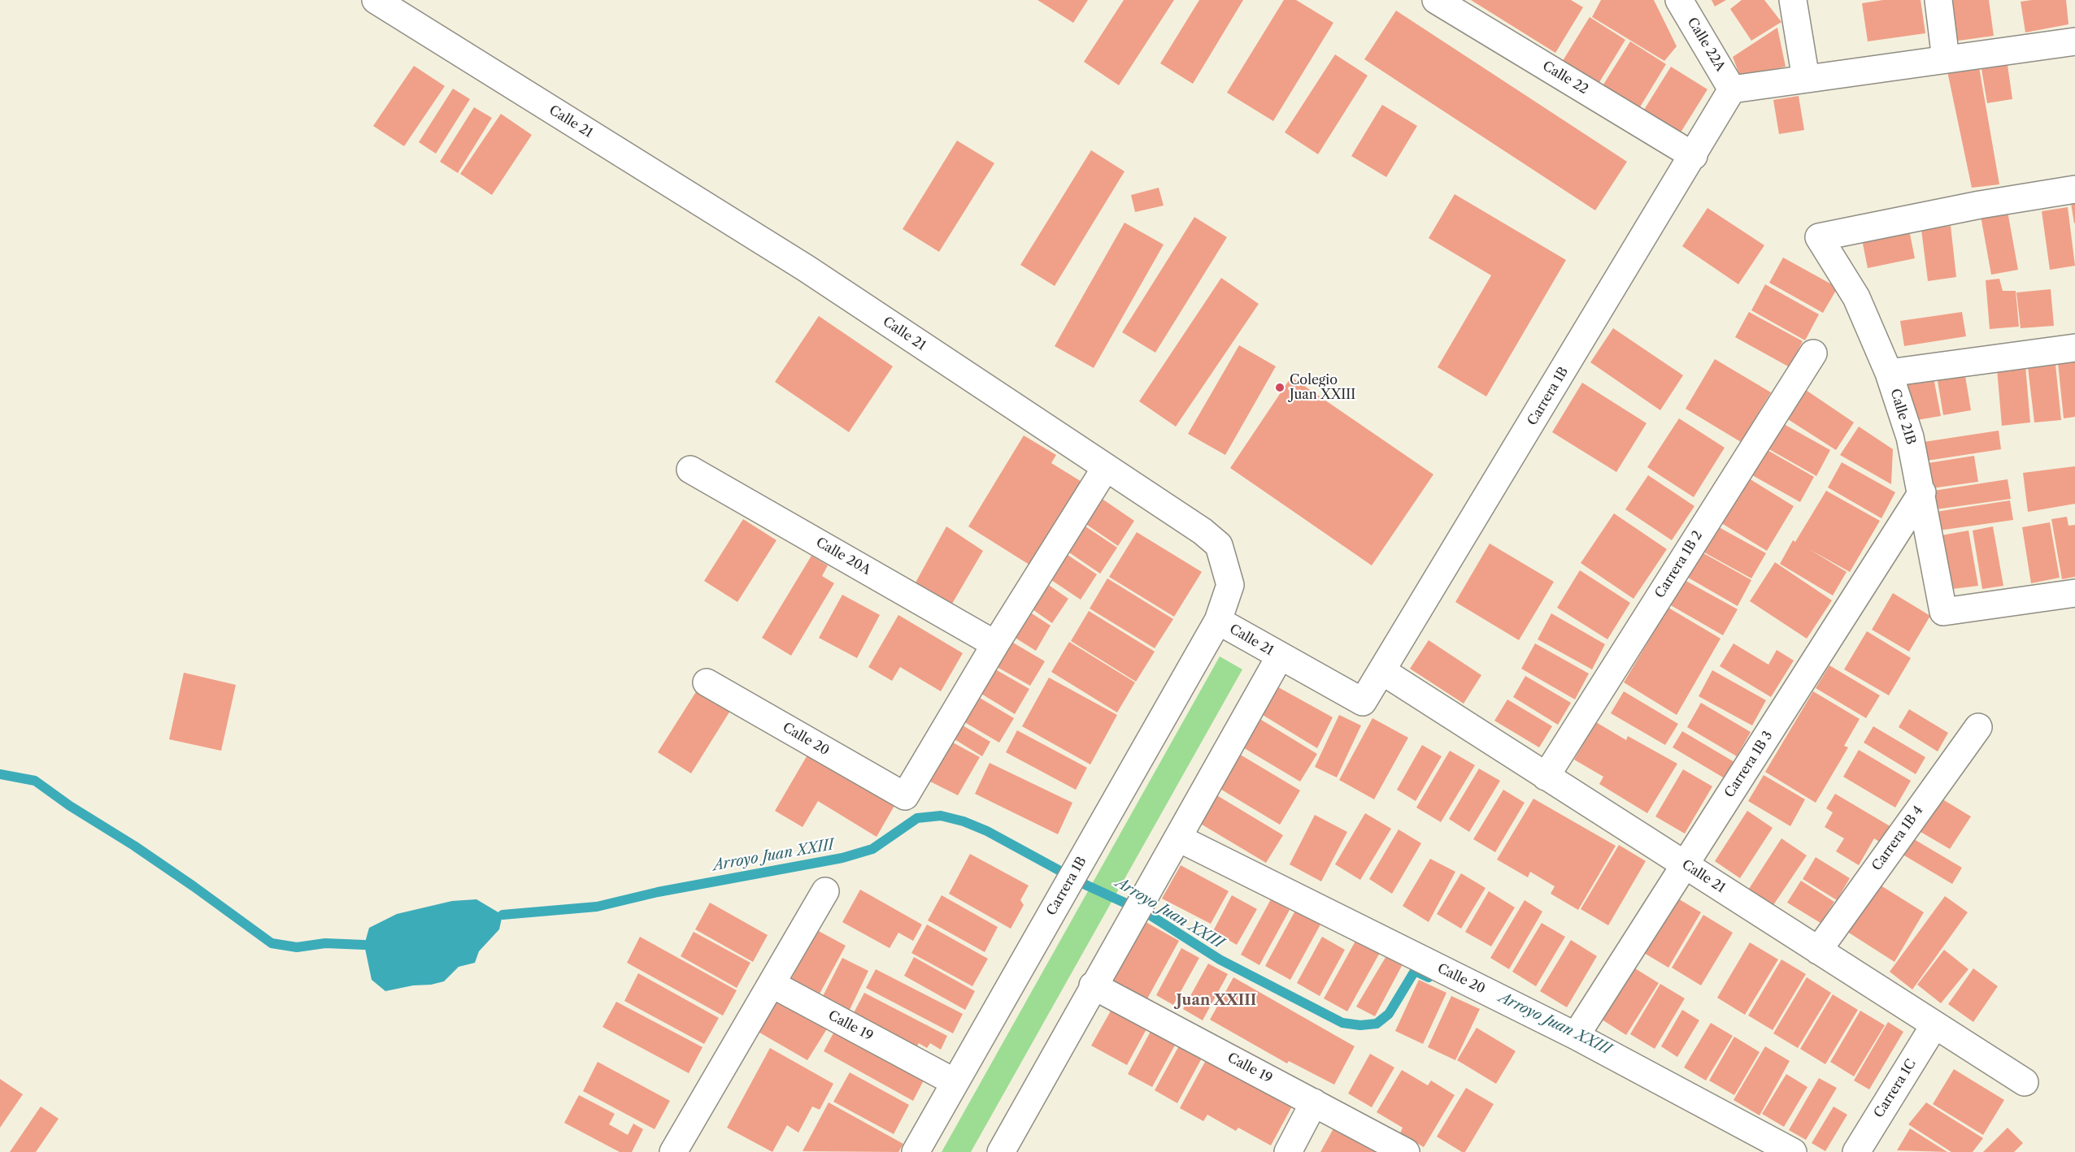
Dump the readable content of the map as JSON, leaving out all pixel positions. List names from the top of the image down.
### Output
{
  "streets": {
    "street": [
      "Calle 22A",
      "Calle 22",
      "Calle 21",
      "Carrera 1B",
      "Calle 21B",
      "Calle 20A",
      "Carrera 1B 2",
      "Calle 20",
      "Carrera 1B 3",
      "Carrera 1B 4",
      "Calle 19",
      "Carrera 1C"
    ]
  },
  "crossings": [
    ["Calle 22A", "Carrera 1B"],
    ["Calle 22", "Carrera 1B"],
    ["Calle 21", "Carrera 1B"],
    ["Calle 21", "Carrera 1B 2"],
    ["Calle 21", "Carrera 1B 3"],
    ["Calle 21", "Carrera 1B 4"],
    ["Calle 21", "Carrera 1C"],
    ["Carrera 1B", "Calle 19"],
    ["Calle 21B", "Carrera 1B 3"],
    ["Calle 20A", "Calle 20"],
    ["Calle 20", "Carrera 1B 3"]
  ],
  "districts": ["Juan XXIII"],
  "water": ["Arroyo Juan XXIII"],
  "places": ["Colegio Juan XXIII"]
}
